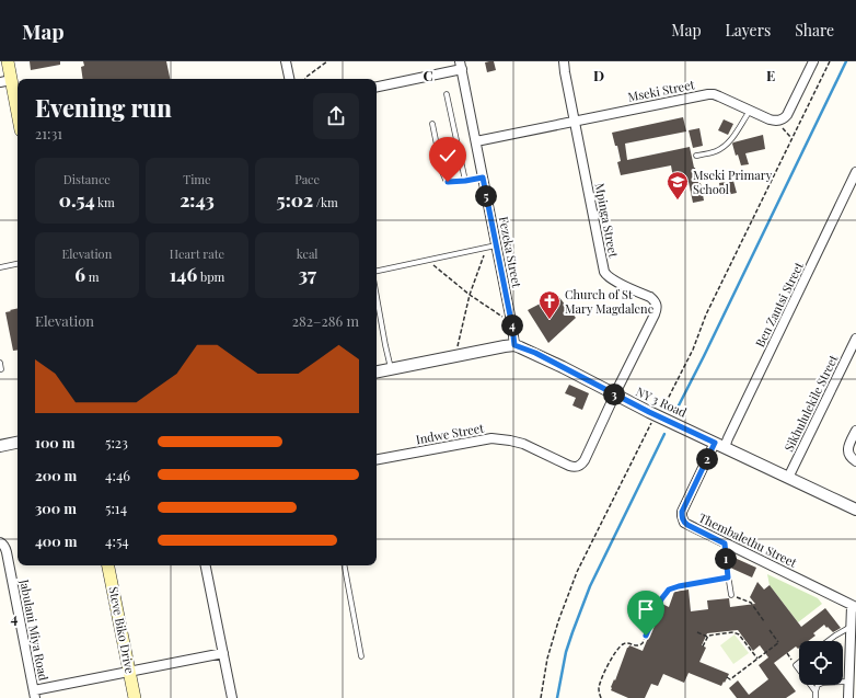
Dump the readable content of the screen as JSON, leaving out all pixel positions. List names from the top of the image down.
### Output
{
  "streets": {
    "main road": ["Steve Biko Drive"],
    "street": [
      "Mseki Street",
      "Mpinga Street",
      "Fezeka Street",
      "Ben Zantsi Street",
      "NY 3 Road",
      "Sikhululekile Street",
      "Indwe Street",
      "Thembalethu Street",
      "Jabulani Miya Road"
    ]
  },
  "crossings": [
    ["Mseki Street", "Mpinga Street"],
    ["Mseki Street", "Fezeka Street"],
    ["Mpinga Street", "NY 3 Road"],
    ["Mpinga Street", "Indwe Street"],
    ["Fezeka Street", "NY 3 Road"],
    ["Ben Zantsi Street", "NY 3 Road"],
    ["Ben Zantsi Street", "Thembalethu Street"],
    ["NY 3 Road", "Sikhululekile Street"],
    ["NY 3 Road", "Thembalethu Street"]
  ],
  "places": {
    "school or university": ["Mseki Primary School"],
    "church": ["Church of St Mary Magdalene"]
  },
  "page": {
    "header": "Map",
    "nav": ["Map", "Layers", "Share"],
    "heading": ["Evening run", "21:31"],
    "stats": [
      ["Distance", "0.54 km"],
      ["Time", "2:43"],
      ["Pace", "5:02 /km"],
      ["Elevation", "6 m"],
      ["Heart rate", "146 bpm"],
      ["kcal", "37"]
    ],
    "pins": [
      "5",
      "4",
      "3",
      "2",
      "1"
    ],
    "chart": ["Elevation", "282–286 m"],
    "list": [
      {
        "name": "100 m",
        "note": "5:23"
      },
      {
        "name": "200 m",
        "note": "4:46"
      },
      {
        "name": "300 m",
        "note": "5:14"
      },
      {
        "name": "400 m",
        "note": "4:54"
      }
    ]
  },
  "grid": {
    "columns": ["C", "D", "E"],
    "rows": ["4"]
  }
}
